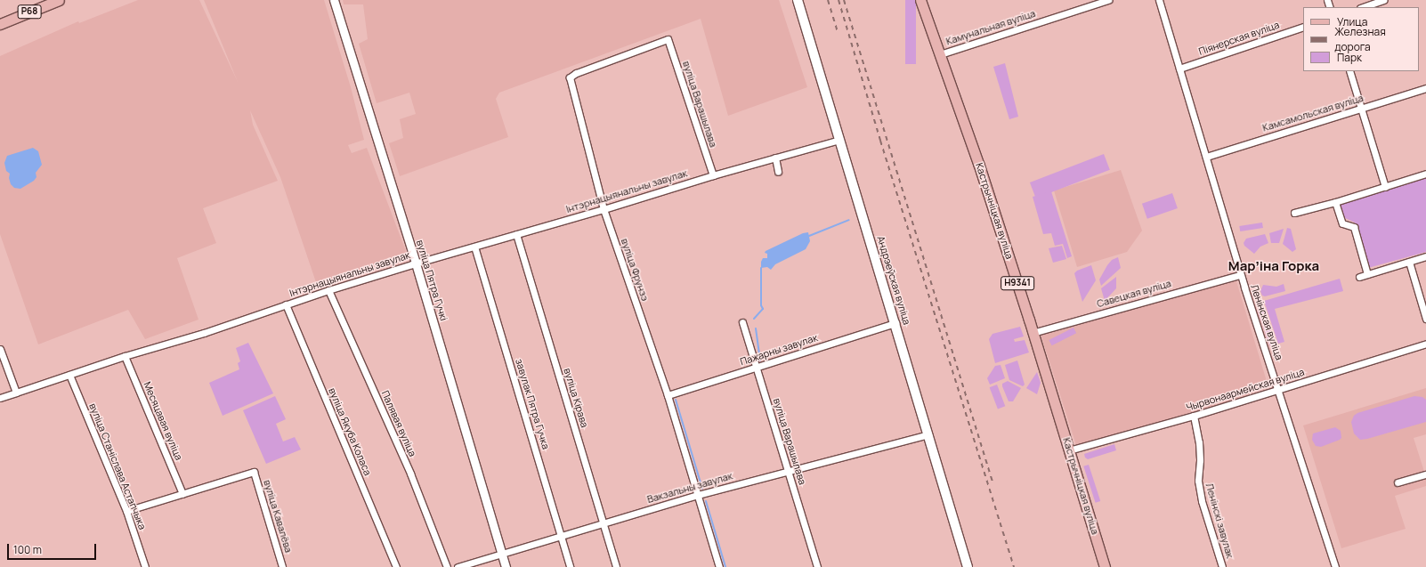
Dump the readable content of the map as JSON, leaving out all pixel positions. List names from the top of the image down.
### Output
{
  "streets": {
    "main road": [
      "Р68",
      "Кастрычніцкая вуліца",
      "Андрэеўская вуліца",
      "Н9341"
    ],
    "street": [
      "Камунальная вуліца",
      "Піянерская вуліца",
      "вуліца Варашылава",
      "Камсамольская вуліца",
      "Інтэрнацыянальны завулак",
      "вуліца Фрунзэ",
      "вуліца Пятра Гучкі",
      "Савецкая вуліца",
      "Ленінская вуліца",
      "Пажарны завулак",
      "Чырвонаармейская вуліца",
      "вуліца Кірава",
      "завулак Пятра Гучка",
      "Месяцавая вуліца",
      "Палявая вуліца",
      "вуліца Якуба Коласа",
      "вуліца Станіслава Астапчыка",
      "Вакзальны завулак",
      "вуліца Кавалёва",
      "Ленінскі завулак"
    ]
  },
  "crossings": [
    ["Камунальная вуліца", "Кастрычніцкая вуліца"],
    ["Піянерская вуліца", "Ленінская вуліца"],
    ["вуліца Варашылава", "Інтэрнацыянальны завулак"],
    ["вуліца Варашылава", "вуліца Фрунзэ"],
    ["вуліца Варашылава", "Пажарны завулак"],
    ["вуліца Варашылава", "Вакзальны завулак"],
    ["Камсамольская вуліца", "Ленінская вуліца"],
    ["Інтэрнацыянальны завулак", "вуліца Фрунзэ"],
    ["Інтэрнацыянальны завулак", "вуліца Пятра Гучкі"],
    ["Інтэрнацыянальны завулак", "Андрэеўская вуліца"],
    ["Інтэрнацыянальны завулак", "вуліца Кірава"],
    ["Інтэрнацыянальны завулак", "завулак Пятра Гучка"],
    ["Інтэрнацыянальны завулак", "Месяцавая вуліца"],
    ["Інтэрнацыянальны завулак", "Палявая вуліца"],
    ["Інтэрнацыянальны завулак", "вуліца Якуба Коласа"],
    ["Інтэрнацыянальны завулак", "вуліца Станіслава Астапчыка"],
    ["Кастрычніцкая вуліца", "Савецкая вуліца"],
    ["Кастрычніцкая вуліца", "Чырвонаармейская вуліца"],
    ["вуліца Фрунзэ", "Пажарны завулак"],
    ["вуліца Фрунзэ", "Вакзальны завулак"],
    ["вуліца Пятра Гучкі", "Вакзальны завулак"],
    ["Андрэеўская вуліца", "Пажарны завулак"],
    ["Андрэеўская вуліца", "Вакзальны завулак"],
    ["Савецкая вуліца", "Ленінская вуліца"],
    ["Ленінская вуліца", "Чырвонаармейская вуліца"],
    ["Чырвонаармейская вуліца", "Ленінскі завулак"],
    ["вуліца Кірава", "Вакзальны завулак"],
    ["завулак Пятра Гучка", "Вакзальны завулак"],
    ["Месяцавая вуліца", "вуліца Кавалёва"]
  ],
  "districts": ["Марʼіна Горка"],
  "legend": ["Улица", "Железная дорога", "Парк"],
  "scale_bar": "100 m"
}
